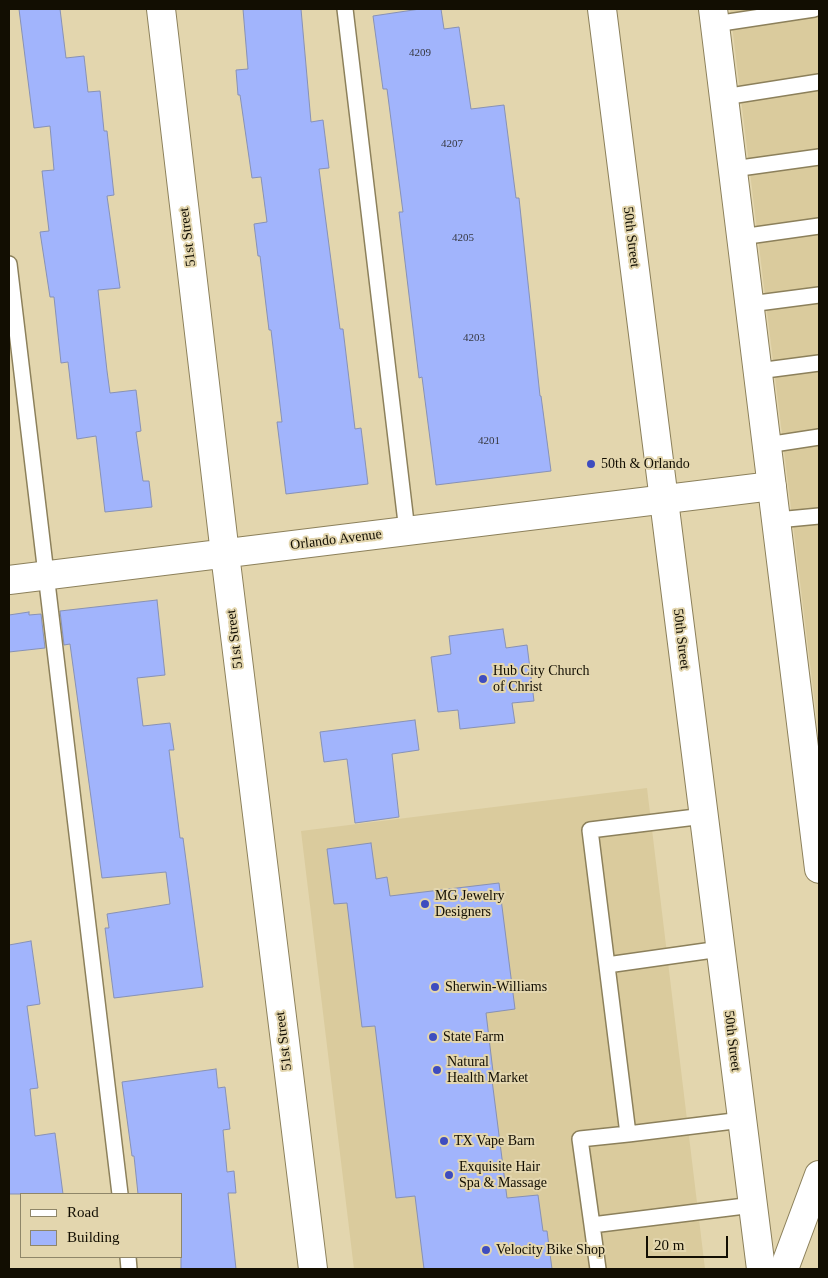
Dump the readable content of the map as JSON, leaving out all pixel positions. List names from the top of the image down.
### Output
{
  "streets": {
    "street": ["51st Street", "50th Street", "Orlando Avenue"]
  },
  "crossings": [
    ["51st Street", "Orlando Avenue"],
    ["50th Street", "Orlando Avenue"]
  ],
  "places": [
    "50th & Orlando",
    "Hub City Church of Christ",
    "MG Jewelry Designers",
    "Sherwin-Williams",
    "State Farm",
    "Natural Health Market",
    "TX Vape Barn",
    "Exquisite Hair Spa & Massage",
    "Velocity Bike Shop"
  ],
  "house_numbers": [
    "4209",
    "4207",
    "4205",
    "4203",
    "4201"
  ],
  "legend": ["Road", "Building"],
  "scale_bar": "20 m"
}
